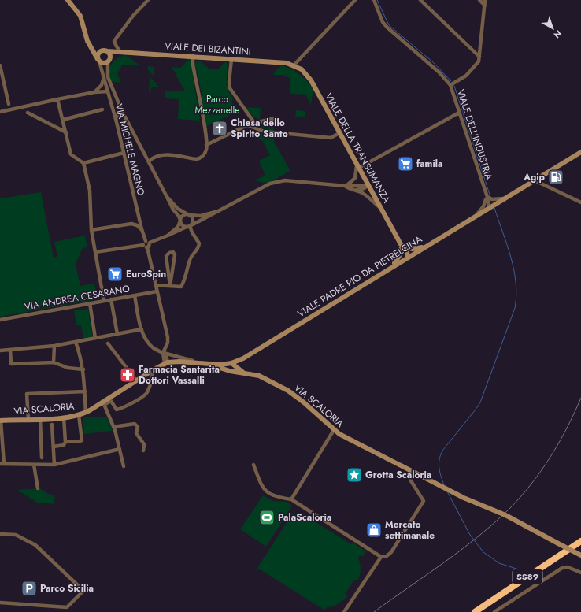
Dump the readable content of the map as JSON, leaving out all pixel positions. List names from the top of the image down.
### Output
{
  "streets": {
    "highway": ["SS89"],
    "street": [
      "VIALE DEI BIZANTINI",
      "VIALE DELL'INDUSTRIA",
      "VIALE DELLA TRANSUMANZA",
      "VIA MICHELE MAGNO",
      "VIALE PADRE PIO DA PIETRELCINA",
      "VIA ANDREA CESARANO",
      "VIA SCALORIA"
    ]
  },
  "crossings": [
    ["VIALE DEI BIZANTINI", "VIALE DELLA TRANSUMANZA"],
    ["VIALE DEI BIZANTINI", "VIA MICHELE MAGNO"],
    ["VIALE DELL'INDUSTRIA", "VIALE PADRE PIO DA PIETRELCINA"],
    ["VIALE DELLA TRANSUMANZA", "VIALE PADRE PIO DA PIETRELCINA"],
    ["VIALE PADRE PIO DA PIETRELCINA", "VIA SCALORIA"],
    ["VIA ANDREA CESARANO", "VIA SCALORIA"]
  ],
  "parks": ["Parco Mezzanelle"],
  "places": {
    "church": ["Chiesa dello Spirito Santo"],
    "supermarket": ["famila", "EuroSpin"],
    "fuel station": ["Agip"],
    "pharmacy": ["Farmacia Santarita Dottori Vassalli"],
    "place": ["Grotta Scaloria"],
    "sports": ["PalaScaloria"],
    "shop": ["Mercato settimanale"],
    "parking": ["Parco Sicilia"]
  },
  "north": "bottom right"
}
